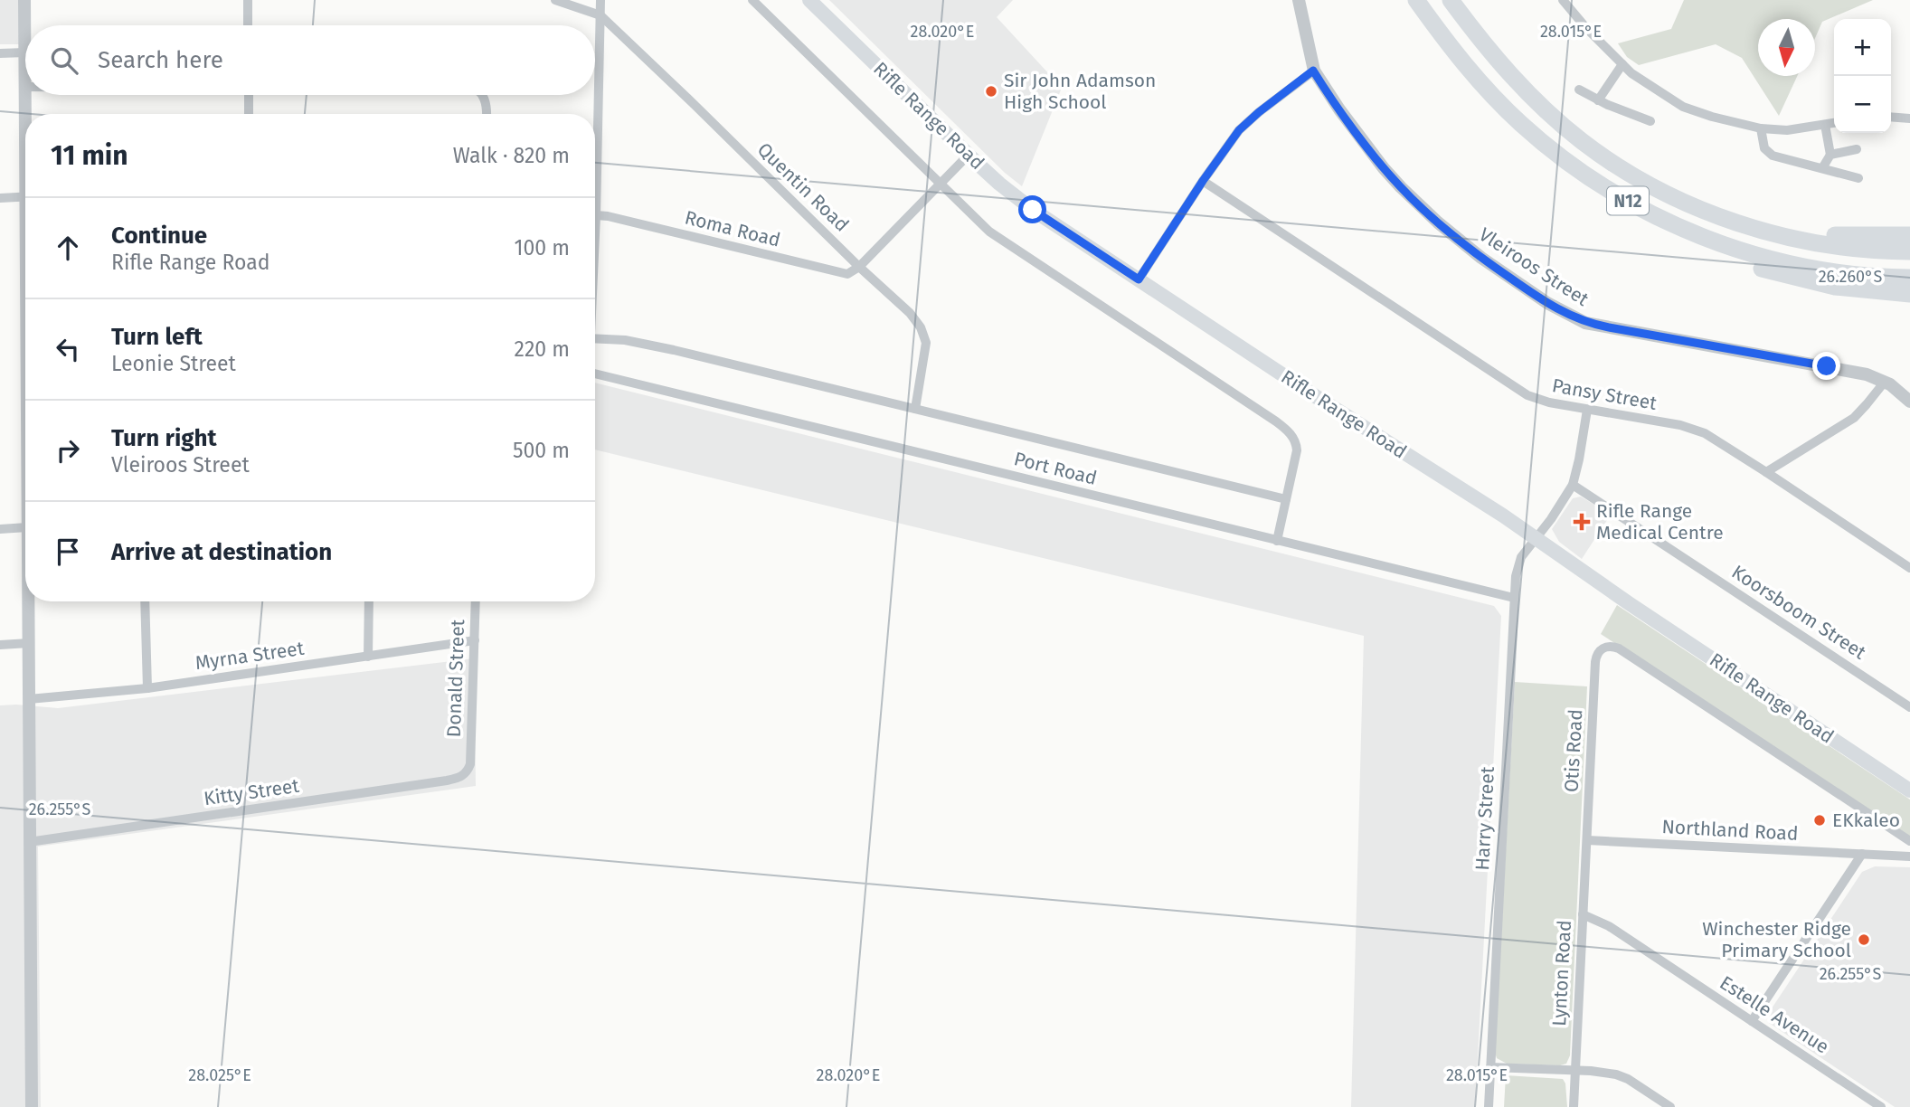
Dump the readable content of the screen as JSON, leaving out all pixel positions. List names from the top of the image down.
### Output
{
  "streets": {
    "highway": ["N12"],
    "main road": ["Rifle Range Road"],
    "street": [
      "Quentin Road",
      "Roma Road",
      "Vleiroos Street",
      "Pansy Street",
      "Port Road",
      "Koorsboom Street",
      "Myrna Street",
      "Donald Street",
      "Otis Road",
      "Kitty Street",
      "Harry Street",
      "Northland Road",
      "Lynton Road",
      "Estelle Avenue"
    ]
  },
  "crossings": [
    ["Rifle Range Road", "Harry Street"],
    ["Quentin Road", "Roma Road"],
    ["Quentin Road", "Port Road"],
    ["Port Road", "Harry Street"],
    ["Koorsboom Street", "Harry Street"],
    ["Myrna Street", "Donald Street"],
    ["Donald Street", "Kitty Street"],
    ["Otis Road", "Northland Road"],
    ["Otis Road", "Lynton Road"],
    ["Northland Road", "Lynton Road"],
    ["Lynton Road", "Estelle Avenue"]
  ],
  "places": {
    "other": ["Sir John Adamson High School", "EKkaleo", "Winchester Ridge Primary School"],
    "health": ["Rifle Range Medical Centre"]
  },
  "north": "bottom",
  "page": {
    "map_buttons": ["+", "−"],
    "search": "Search here",
    "heading": ["11 min", "Walk · 820 m"],
    "list": [
      ["Continue", "Rifle Range Road", "100 m"],
      ["Turn left", "Leonie Street", "220 m"],
      ["Turn right", "Vleiroos Street", "500 m"],
      "Arrive at destination"
    ]
  },
  "coordinates": [
    "28.020°E",
    "28.015°E",
    "26.260°S",
    "26.255°S",
    "28.025°E"
  ]
}
